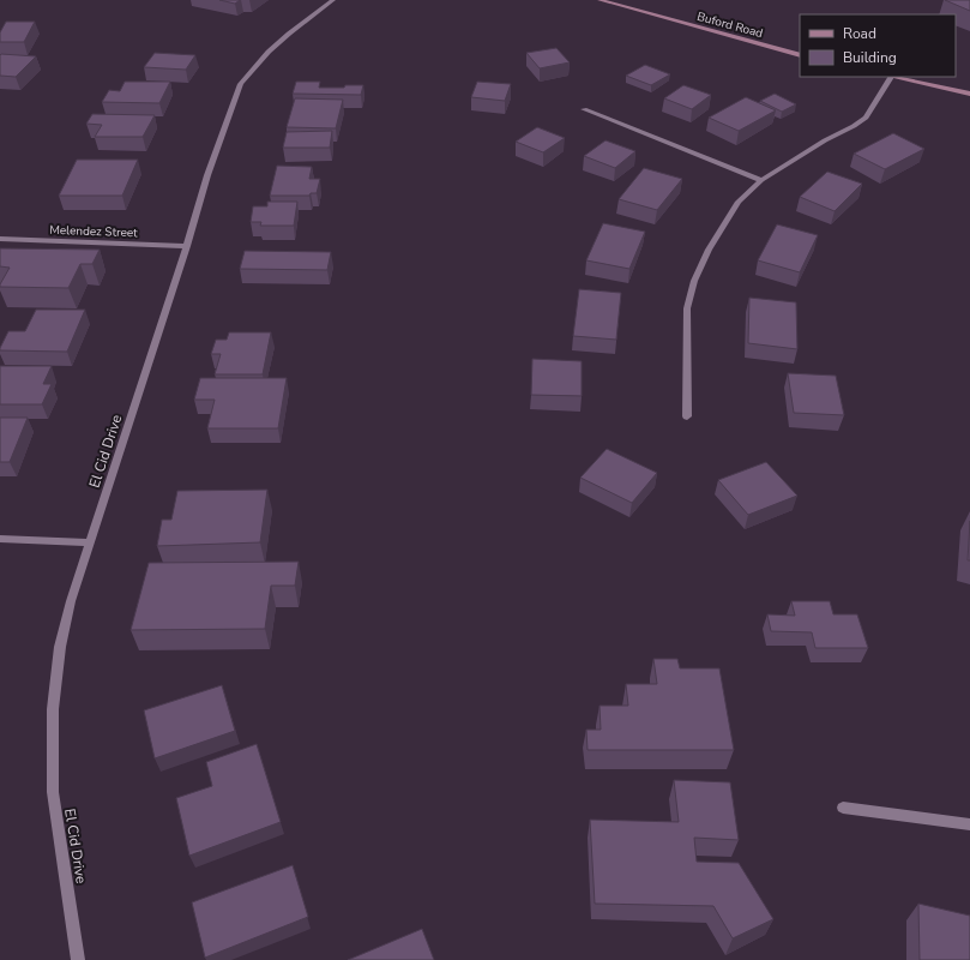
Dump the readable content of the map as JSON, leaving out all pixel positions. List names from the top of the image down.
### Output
{
  "streets": {
    "street": ["Buford Road", "Melendez Street", "El Cid Drive"]
  },
  "crossings": [
    ["Melendez Street", "El Cid Drive"]
  ],
  "legend": ["Road", "Building"]
}
